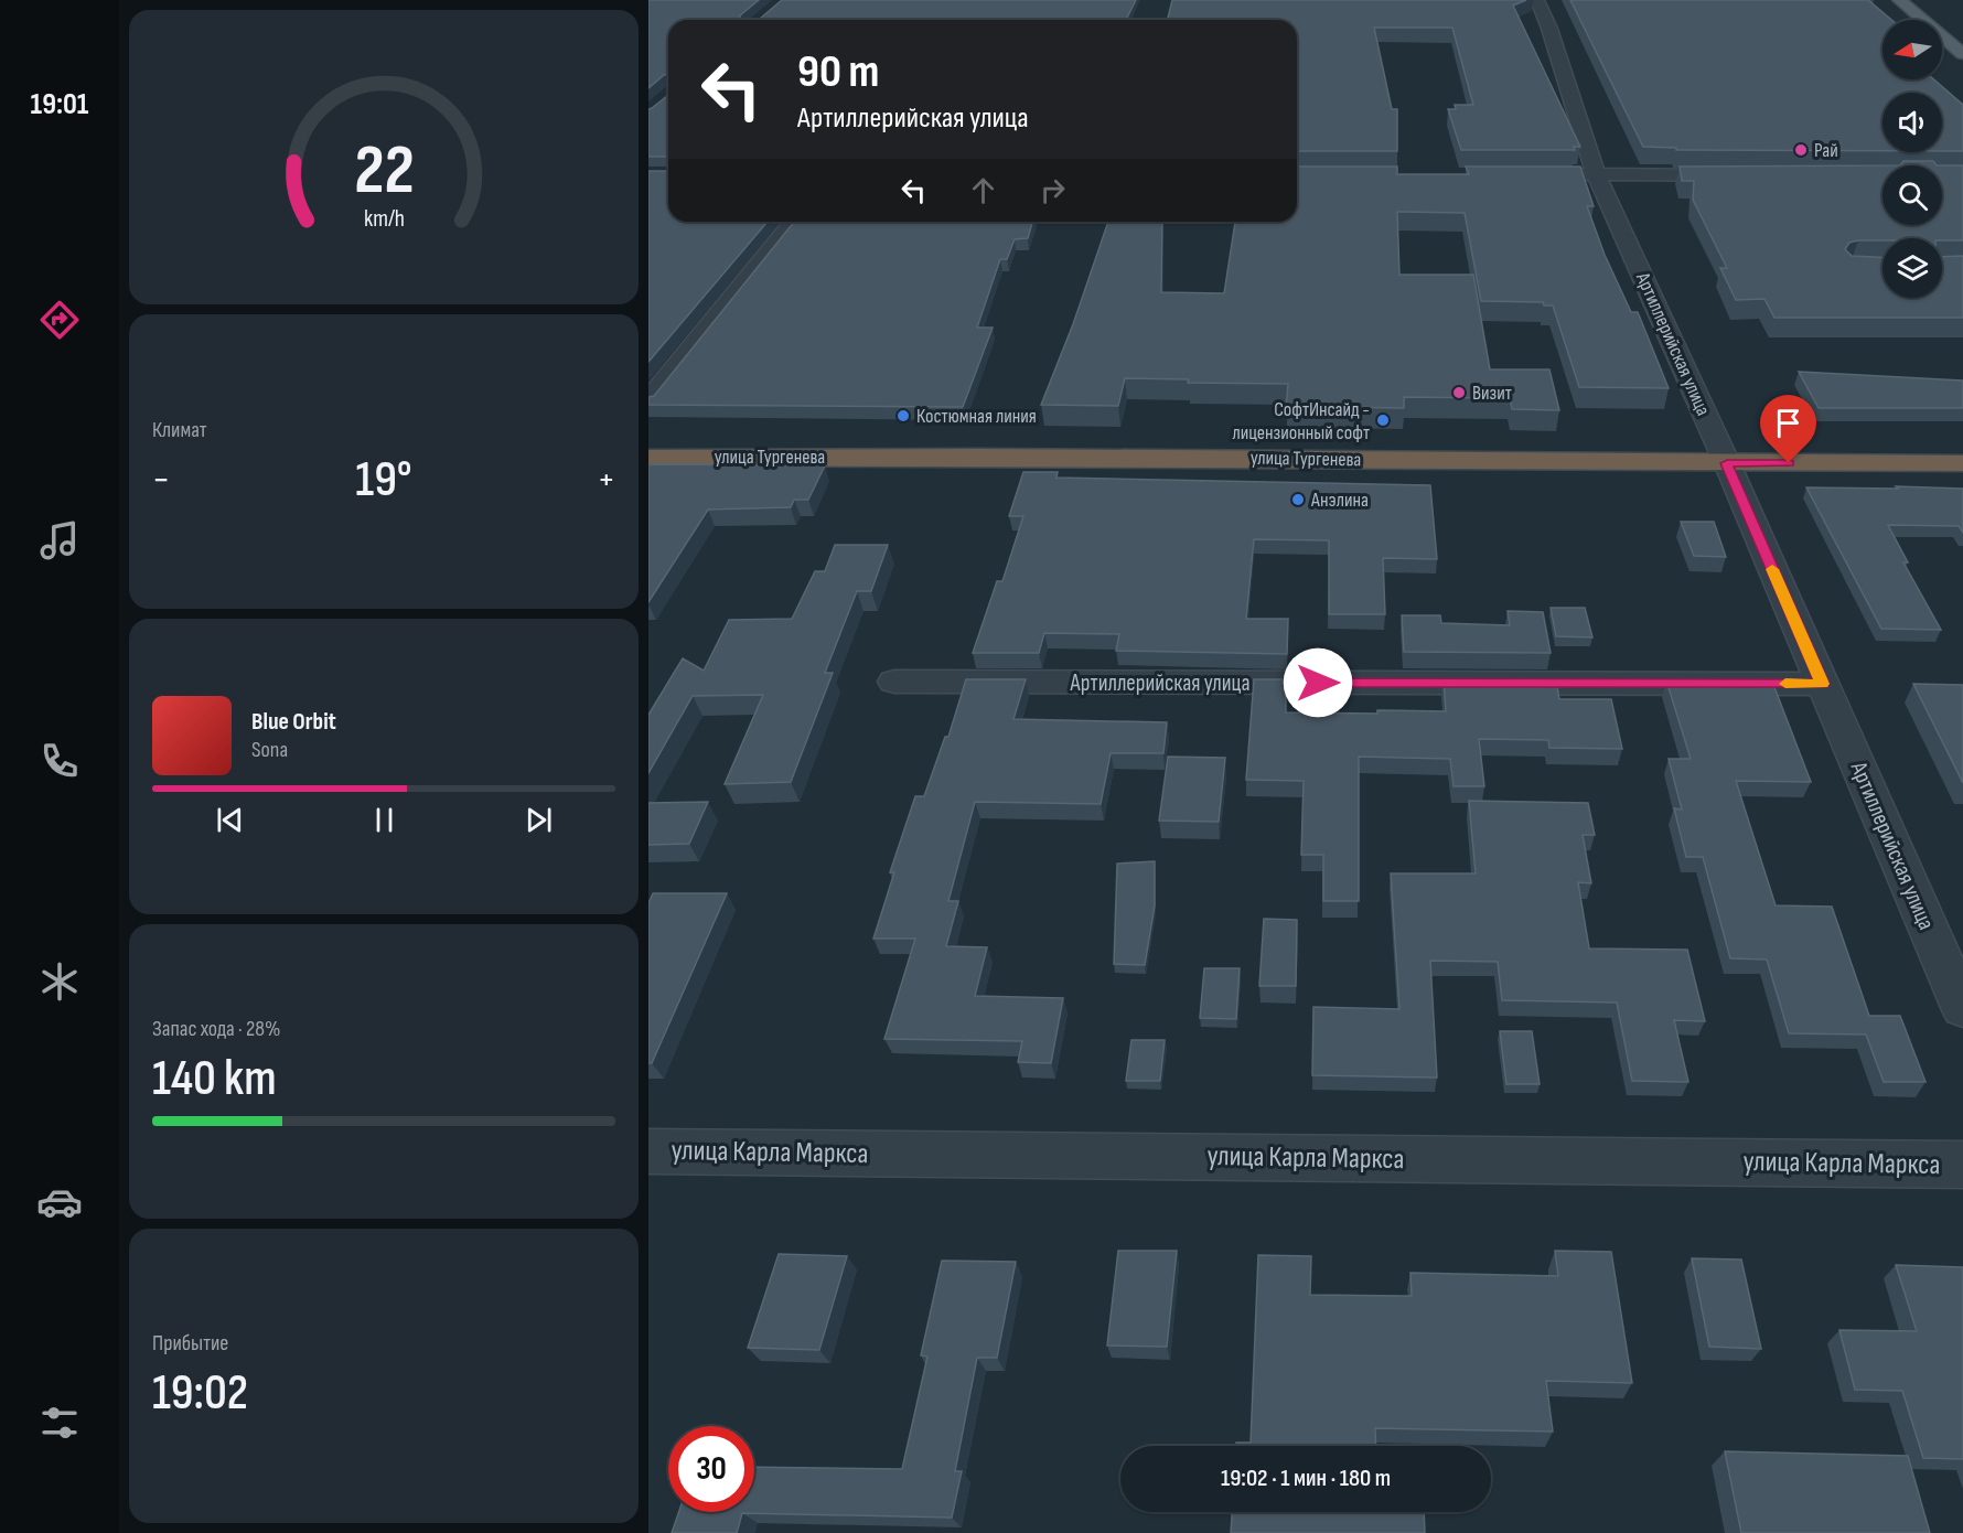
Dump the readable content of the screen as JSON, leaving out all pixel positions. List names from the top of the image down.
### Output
{
  "streets": {
    "highway": ["улица Тургенева"],
    "street": ["Артиллерийская улица", "улица Карла Маркса"]
  },
  "crossings": [
    ["Артиллерийская улица", "улица Тургенева"]
  ],
  "places": [
    "Рай",
    "Визит",
    "Костюмная линия",
    "СофтИнсайд - лицензионный софт",
    "Анэлина"
  ],
  "north": "left",
  "page": {
    "tabs": "19:01",
    "turn": ["90 m", "Артиллерийская улица"],
    "tile": [
      "Климат",
      ["Запас хода · 28%", "140 km"],
      ["Прибытие", "19:02"]
    ],
    "heat": ["−", "19°", "+"],
    "song": ["Blue Orbit", "Sona"],
    "limit": "30",
    "trip": "19:02 · 1 мин · 180 m",
    "gauge": ["22", "km/h"]
  }
}
